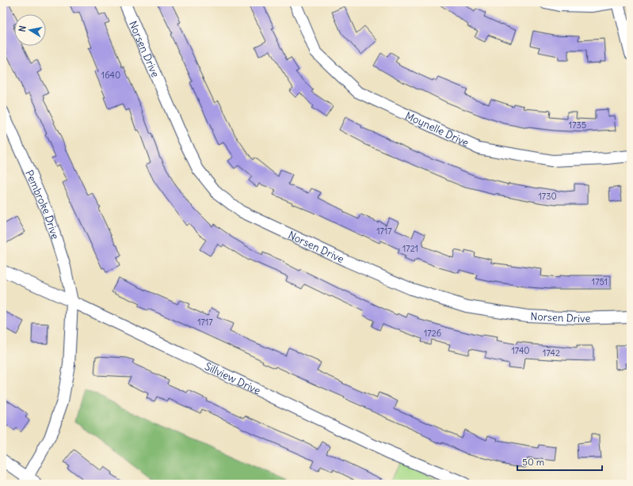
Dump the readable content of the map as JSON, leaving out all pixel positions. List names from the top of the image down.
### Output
{
  "streets": {
    "street": [
      "Norsen Drive",
      "Moynelle Drive",
      "Pembroke Drive",
      "Sillview Drive"
    ]
  },
  "crossings": [
    ["Pembroke Drive", "Sillview Drive"]
  ],
  "house_numbers": [
    "1640",
    "1735",
    "1730",
    "1717",
    "1721",
    "1751",
    "1717",
    "1726",
    "1740",
    "1742"
  ],
  "scale_bar": "50 m",
  "north": "left"
}
